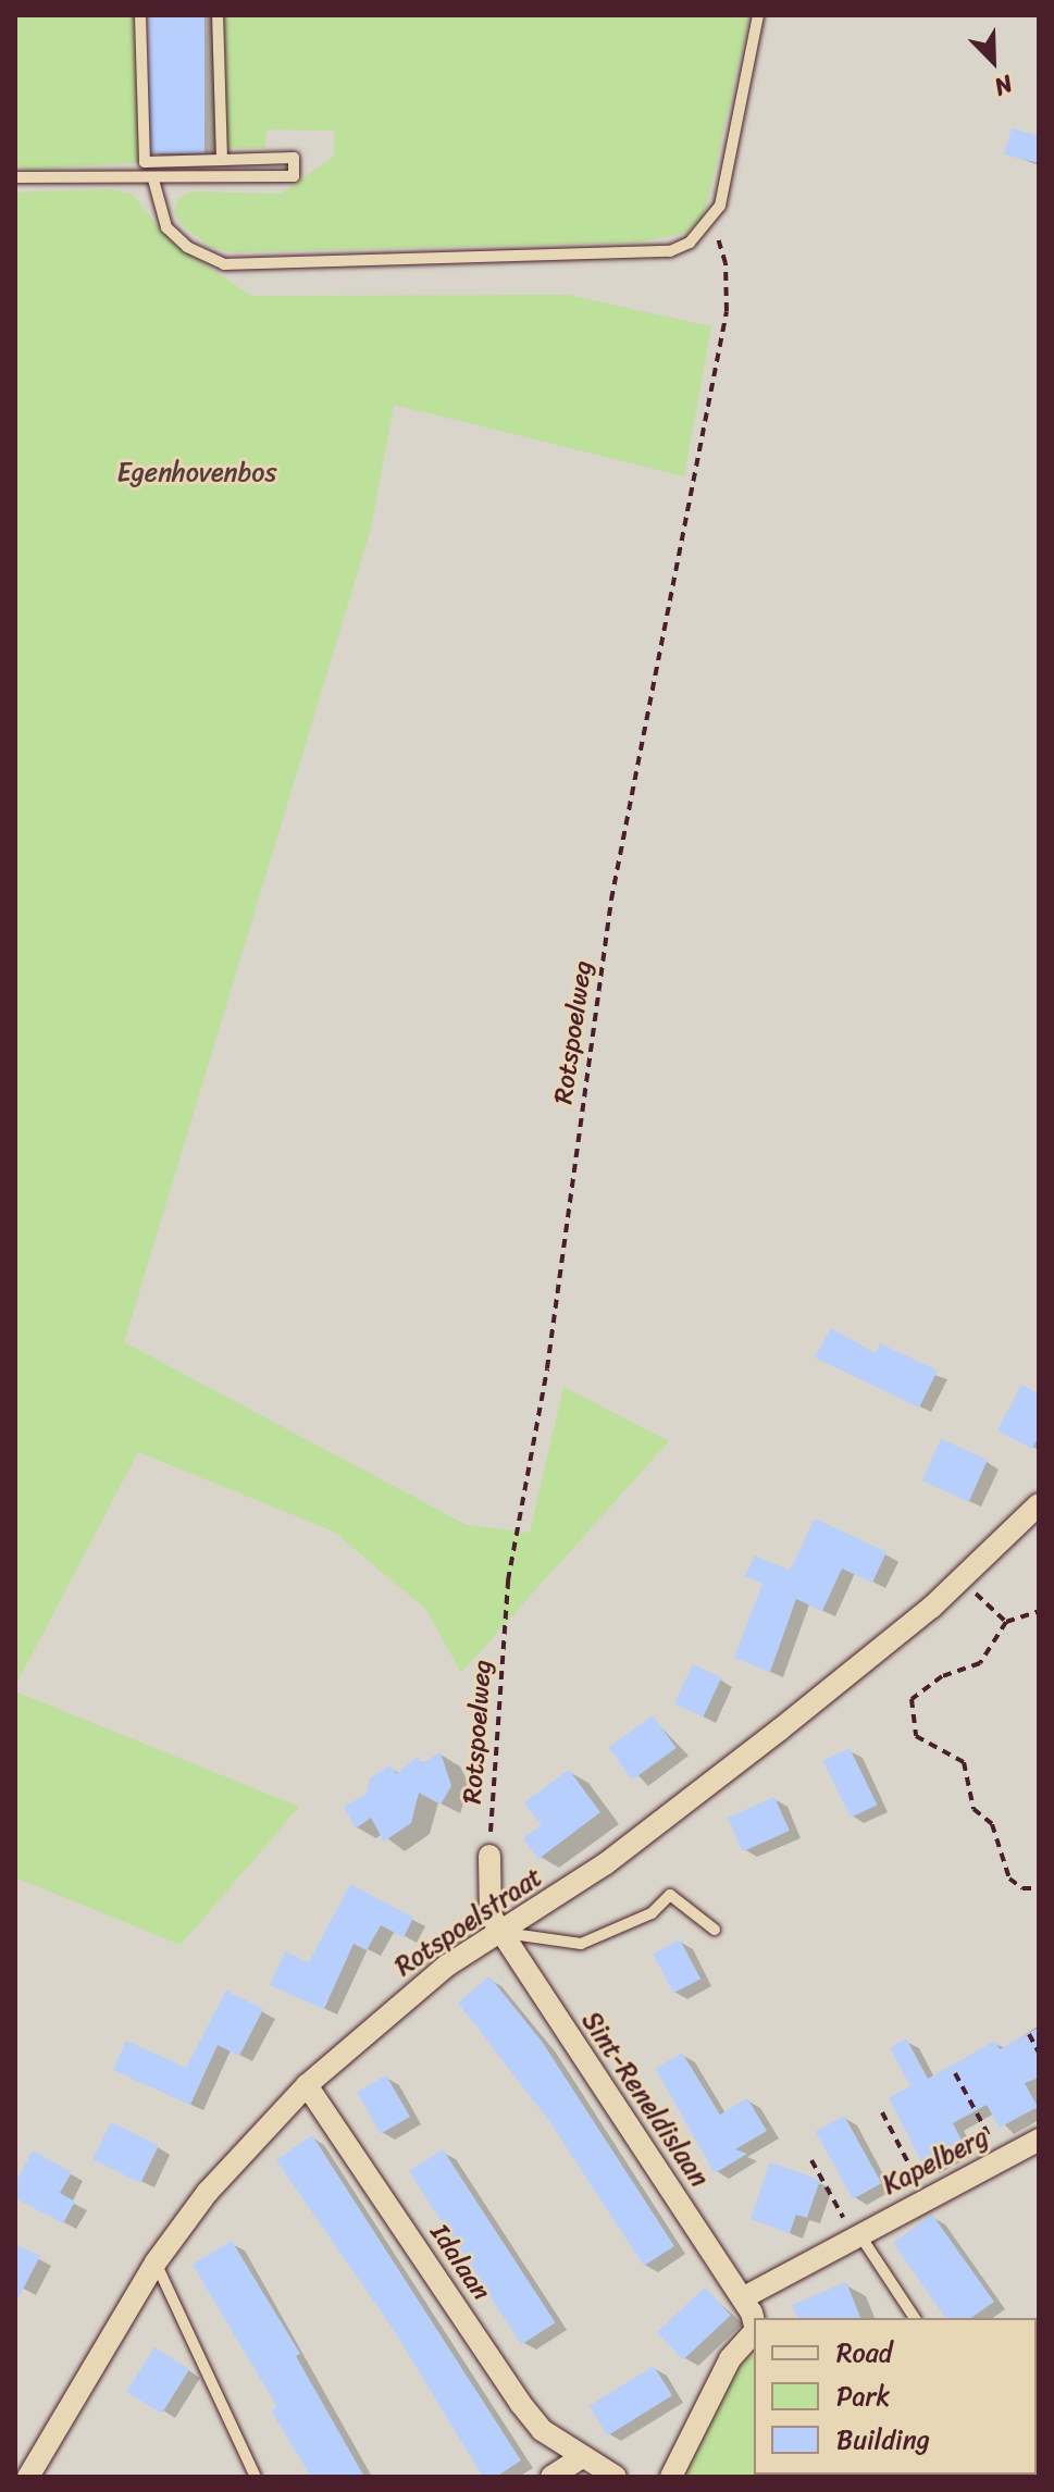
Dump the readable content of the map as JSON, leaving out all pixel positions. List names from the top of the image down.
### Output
{
  "streets": {
    "street": [
      "Rotspoelstraat",
      "Sint-Reneldislaan",
      "Kapelberg",
      "Idalaan"
    ],
    "path": ["Rotspoelweg"]
  },
  "crossings": [
    ["Rotspoelweg", "Sint-Reneldislaan"],
    ["Rotspoelstraat", "Sint-Reneldislaan"],
    ["Rotspoelstraat", "Idalaan"],
    ["Sint-Reneldislaan", "Kapelberg"]
  ],
  "parks": ["Egenhovenbos"],
  "legend": ["Road", "Park", "Building"],
  "north": "bottom right"
}
